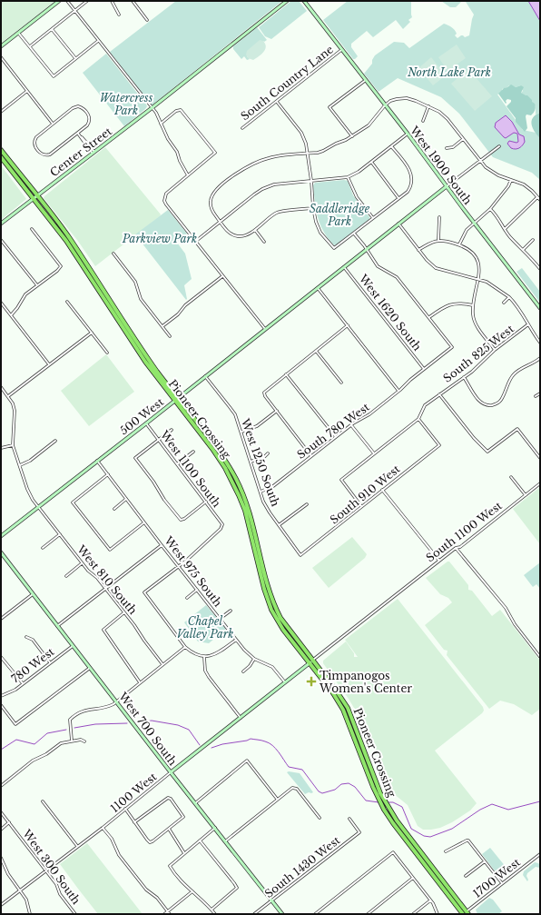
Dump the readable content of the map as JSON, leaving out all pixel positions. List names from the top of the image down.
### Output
{
  "streets": {
    "highway": ["Pioneer Crossing"],
    "street": [
      "South Country Lane",
      "Center Street",
      "West 1900 South",
      "West 1620 South",
      "South 825 West",
      "500 West",
      "South 780 West",
      "West 1250 South",
      "West 1100 South",
      "South 910 West",
      "South 1100 West",
      "West 975 South",
      "West 810 South",
      "780 West",
      "West 700 South",
      "1100 West",
      "West 300 South",
      "South 1430 West",
      "1700 West"
    ]
  },
  "crossings": [
    ["South Country Lane", "West 1900 South"],
    ["Center Street", "Pioneer Crossing"],
    ["West 1900 South", "500 West"],
    ["West 1620 South", "500 West"],
    ["West 1620 South", "South 780 West"],
    ["South 825 West", "South 910 West"],
    ["500 West", "Pioneer Crossing"],
    ["500 West", "West 1250 South"],
    ["500 West", "West 1100 South"],
    ["500 West", "West 975 South"],
    ["500 West", "West 810 South"],
    ["Pioneer Crossing", "1100 West"],
    ["Pioneer Crossing", "1700 West"],
    ["South 780 West", "West 1250 South"],
    ["West 1250 South", "South 910 West"],
    ["West 1100 South", "West 975 South"],
    ["South 1100 West", "1100 West"],
    ["West 975 South", "1100 West"],
    ["780 West", "West 700 South"],
    ["West 700 South", "1100 West"],
    ["West 700 South", "South 1430 West"],
    ["1100 West", "West 300 South"]
  ],
  "parks": [
    "North Lake Park",
    "Watercress Park",
    "Saddleridge Park",
    "Parkview Park",
    "Chapel Valley Park"
  ],
  "places": {
    "health": ["Timpanogos Women's Center"]
  }
}
